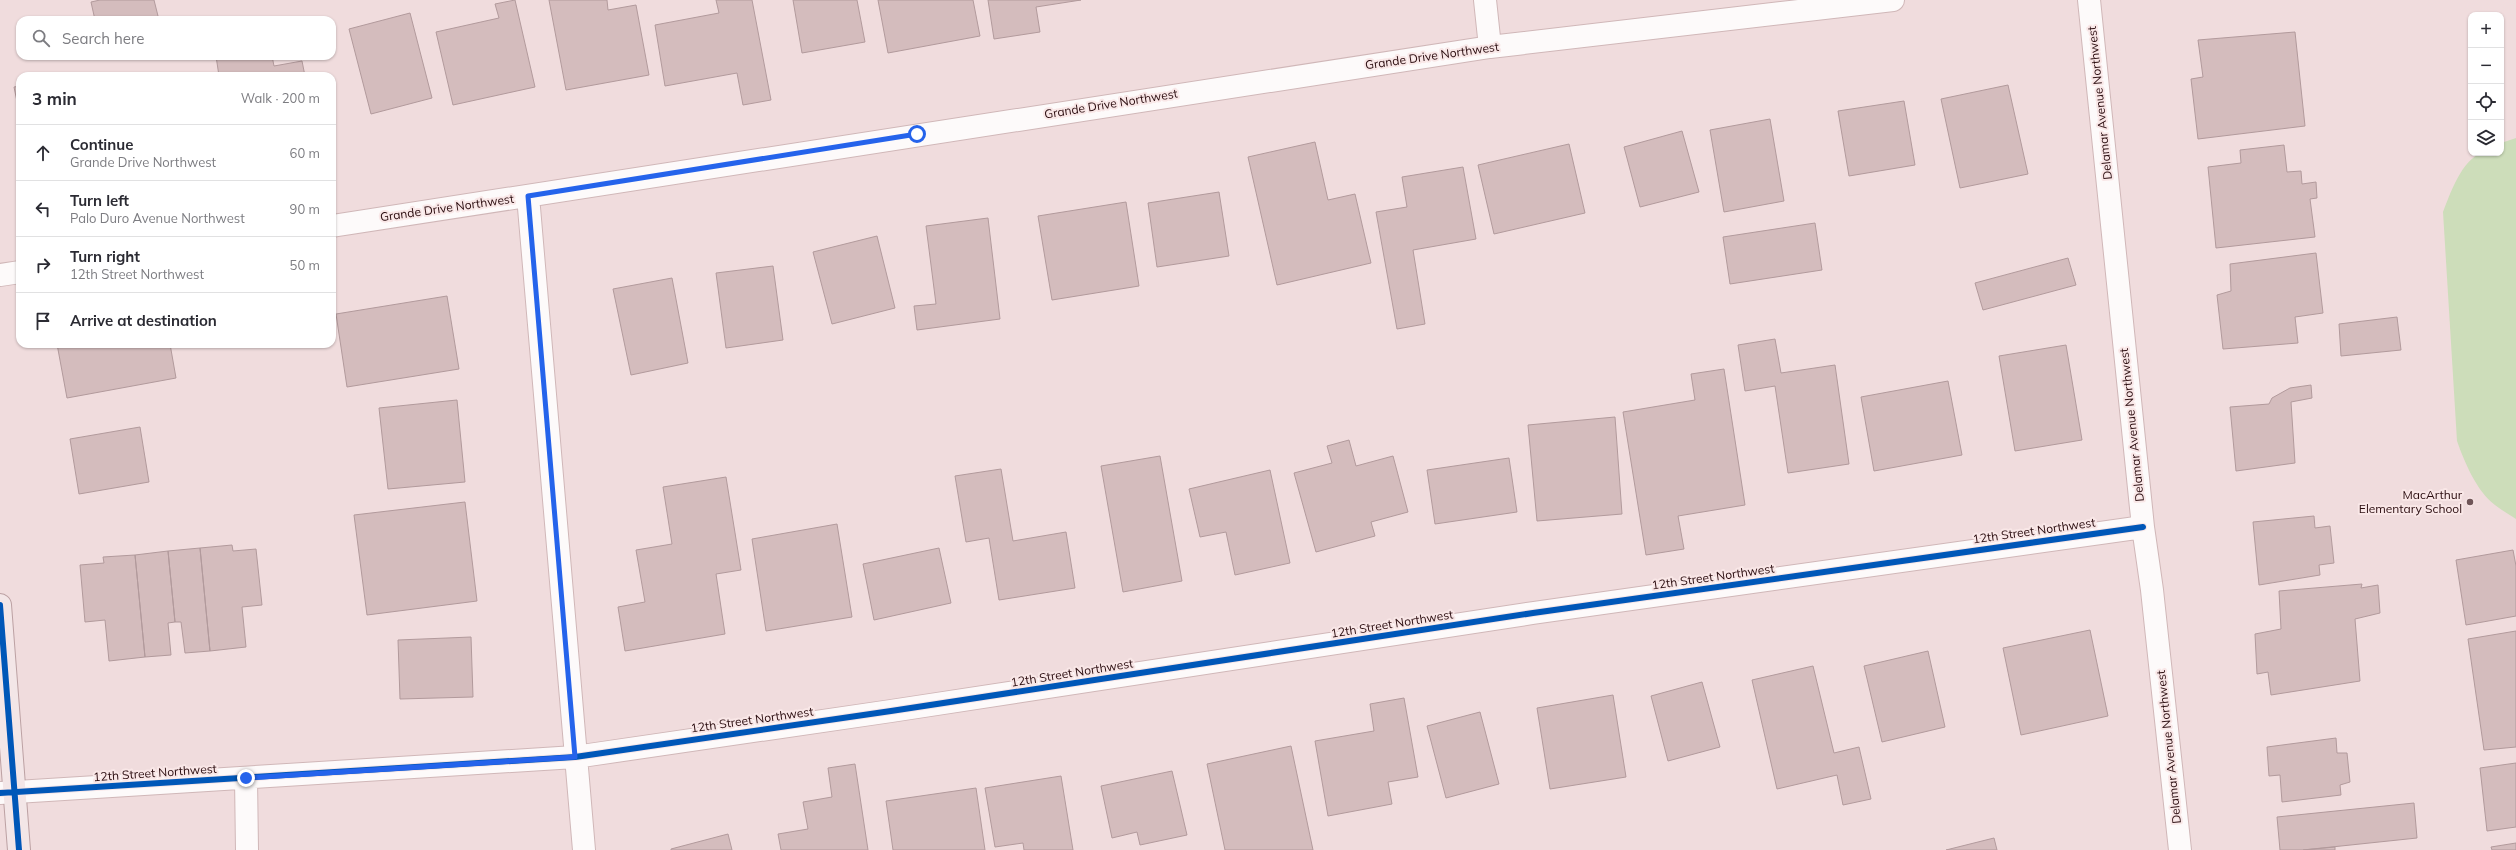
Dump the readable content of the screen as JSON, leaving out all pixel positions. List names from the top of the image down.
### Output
{
  "streets": {
    "street": ["Grande Drive Northwest", "Delamar Avenue Northwest", "12th Street Northwest"]
  },
  "crossings": [
    ["Delamar Avenue Northwest", "12th Street Northwest"]
  ],
  "places": ["MacArthur Elementary School"],
  "page": {
    "map_buttons": ["+", "−"],
    "search": "Search here",
    "heading": ["3 min", "Walk · 200 m"],
    "list": [
      ["Continue", "Grande Drive Northwest", "60 m"],
      ["Turn left", "Palo Duro Avenue Northwest", "90 m"],
      ["Turn right", "12th Street Northwest", "50 m"],
      "Arrive at destination"
    ]
  }
}
